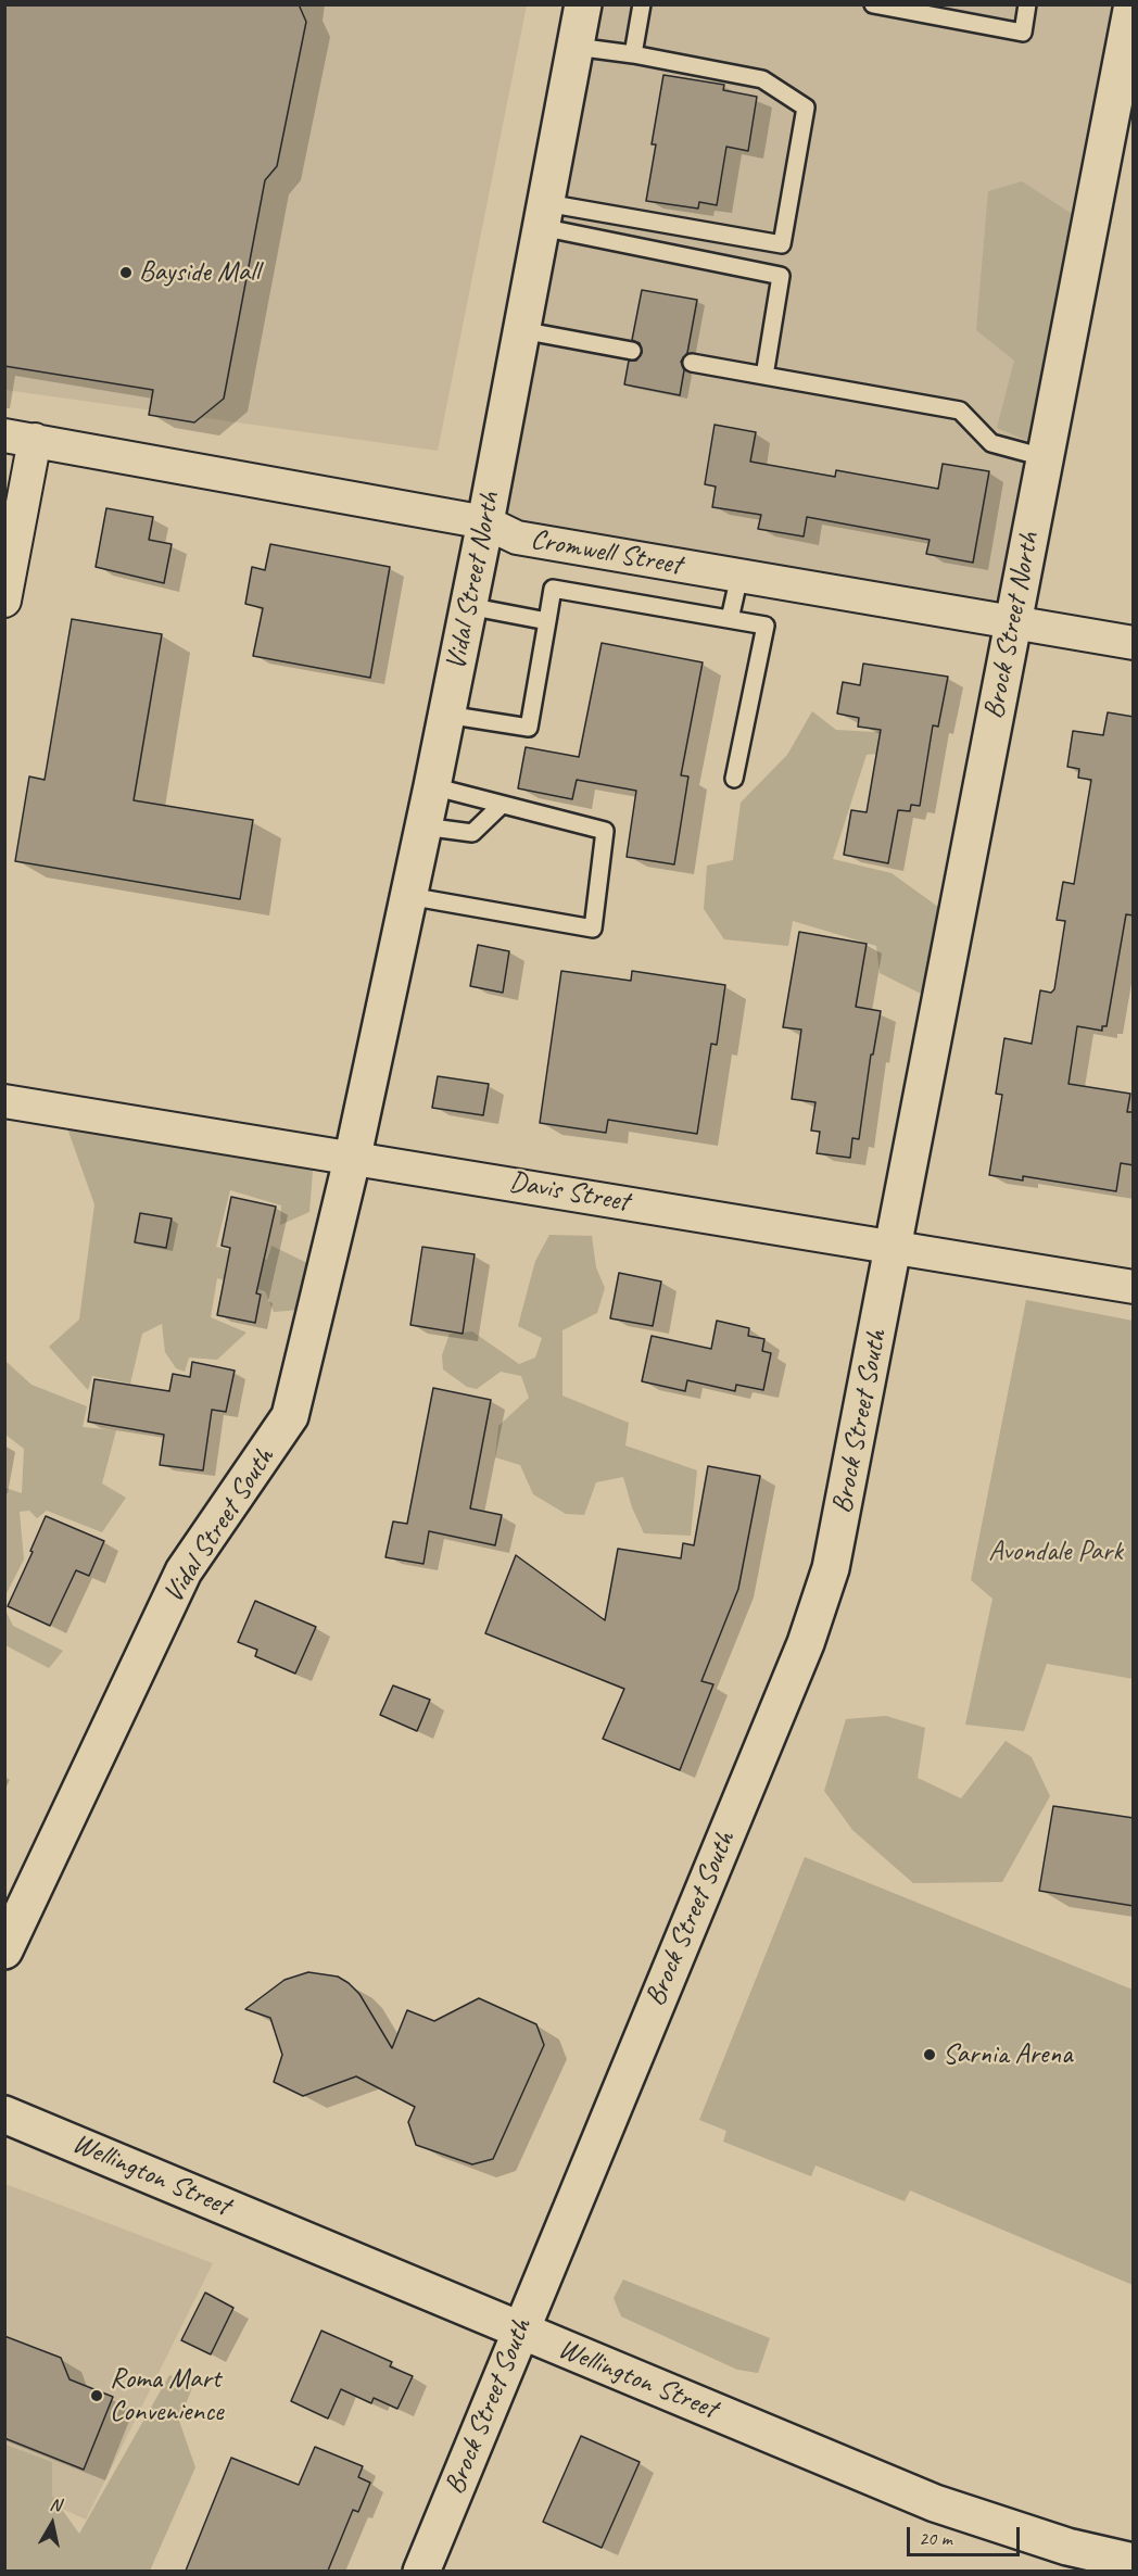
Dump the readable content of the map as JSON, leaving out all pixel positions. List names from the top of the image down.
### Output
{
  "streets": {
    "main road": [
      "Vidal Street North",
      "Brock Street North",
      "Brock Street South",
      "Vidal Street South",
      "Wellington Street"
    ],
    "street": ["Cromwell Street", "Davis Street"]
  },
  "crossings": [
    ["Cromwell Street", "Vidal Street North"],
    ["Cromwell Street", "Brock Street North"],
    ["Vidal Street North", "Davis Street"],
    ["Vidal Street North", "Vidal Street South"],
    ["Brock Street North", "Davis Street"],
    ["Brock Street North", "Brock Street South"],
    ["Davis Street", "Brock Street South"],
    ["Davis Street", "Vidal Street South"],
    ["Brock Street South", "Wellington Street"]
  ],
  "parks": ["Avondale Park"],
  "places": ["Bayside Mall", "Sarnia Arena", "Roma Mart Convenience"],
  "scale_bar": "20 m",
  "north": "top"
}
